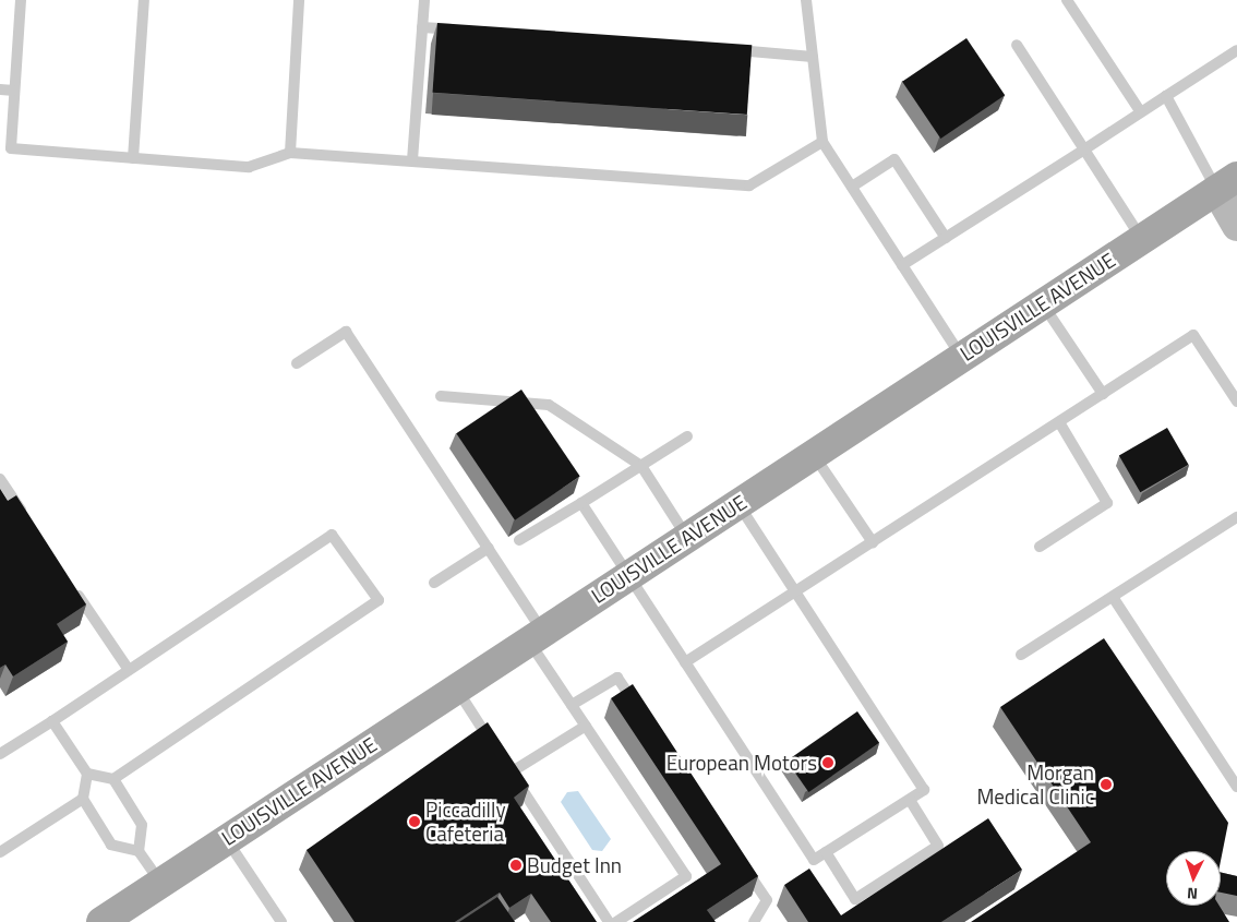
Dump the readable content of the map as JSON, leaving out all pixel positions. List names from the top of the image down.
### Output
{
  "streets": {
    "main road": ["LOUISVILLE AVENUE"]
  },
  "places": [
    "European Motors",
    "Morgan Medical Clinic",
    "Piccadilly Cafeteria",
    "Budget Inn"
  ],
  "north": "bottom"
}
